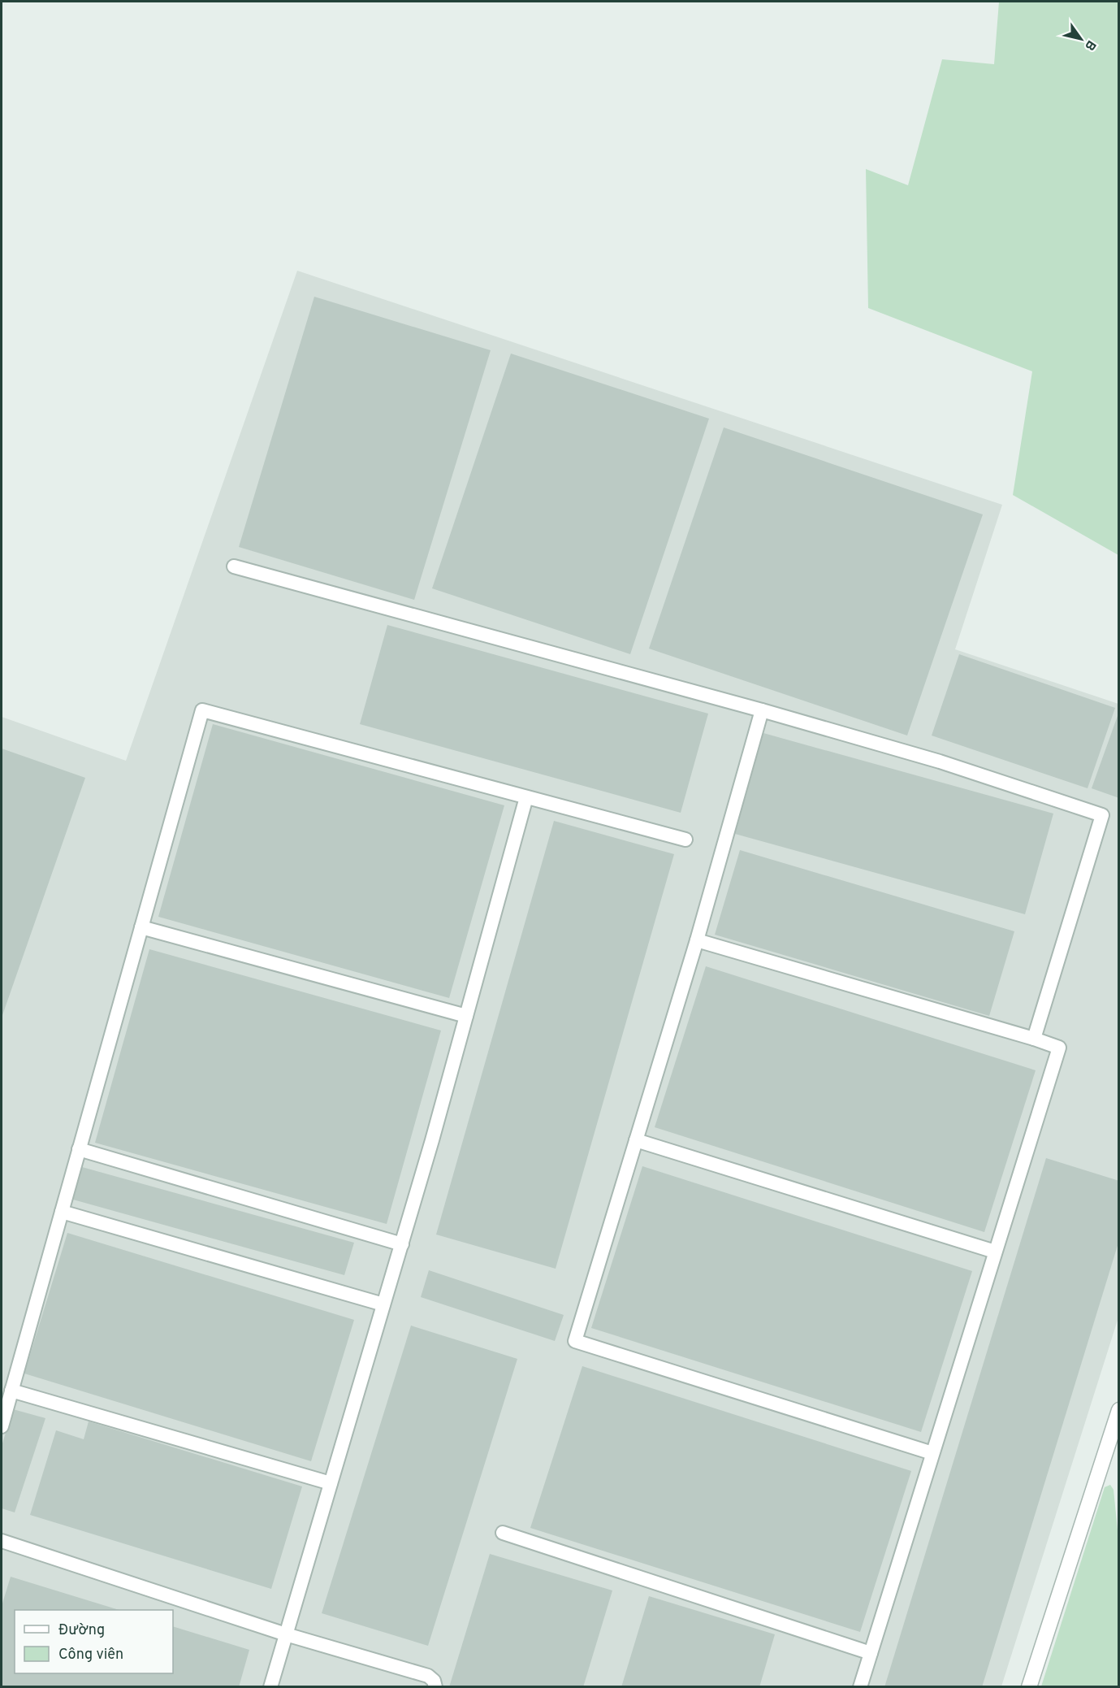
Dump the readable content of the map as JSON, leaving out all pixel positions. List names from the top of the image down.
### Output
{
  "legend": ["Đường", "Công viên"],
  "north": "bottom right"
}
